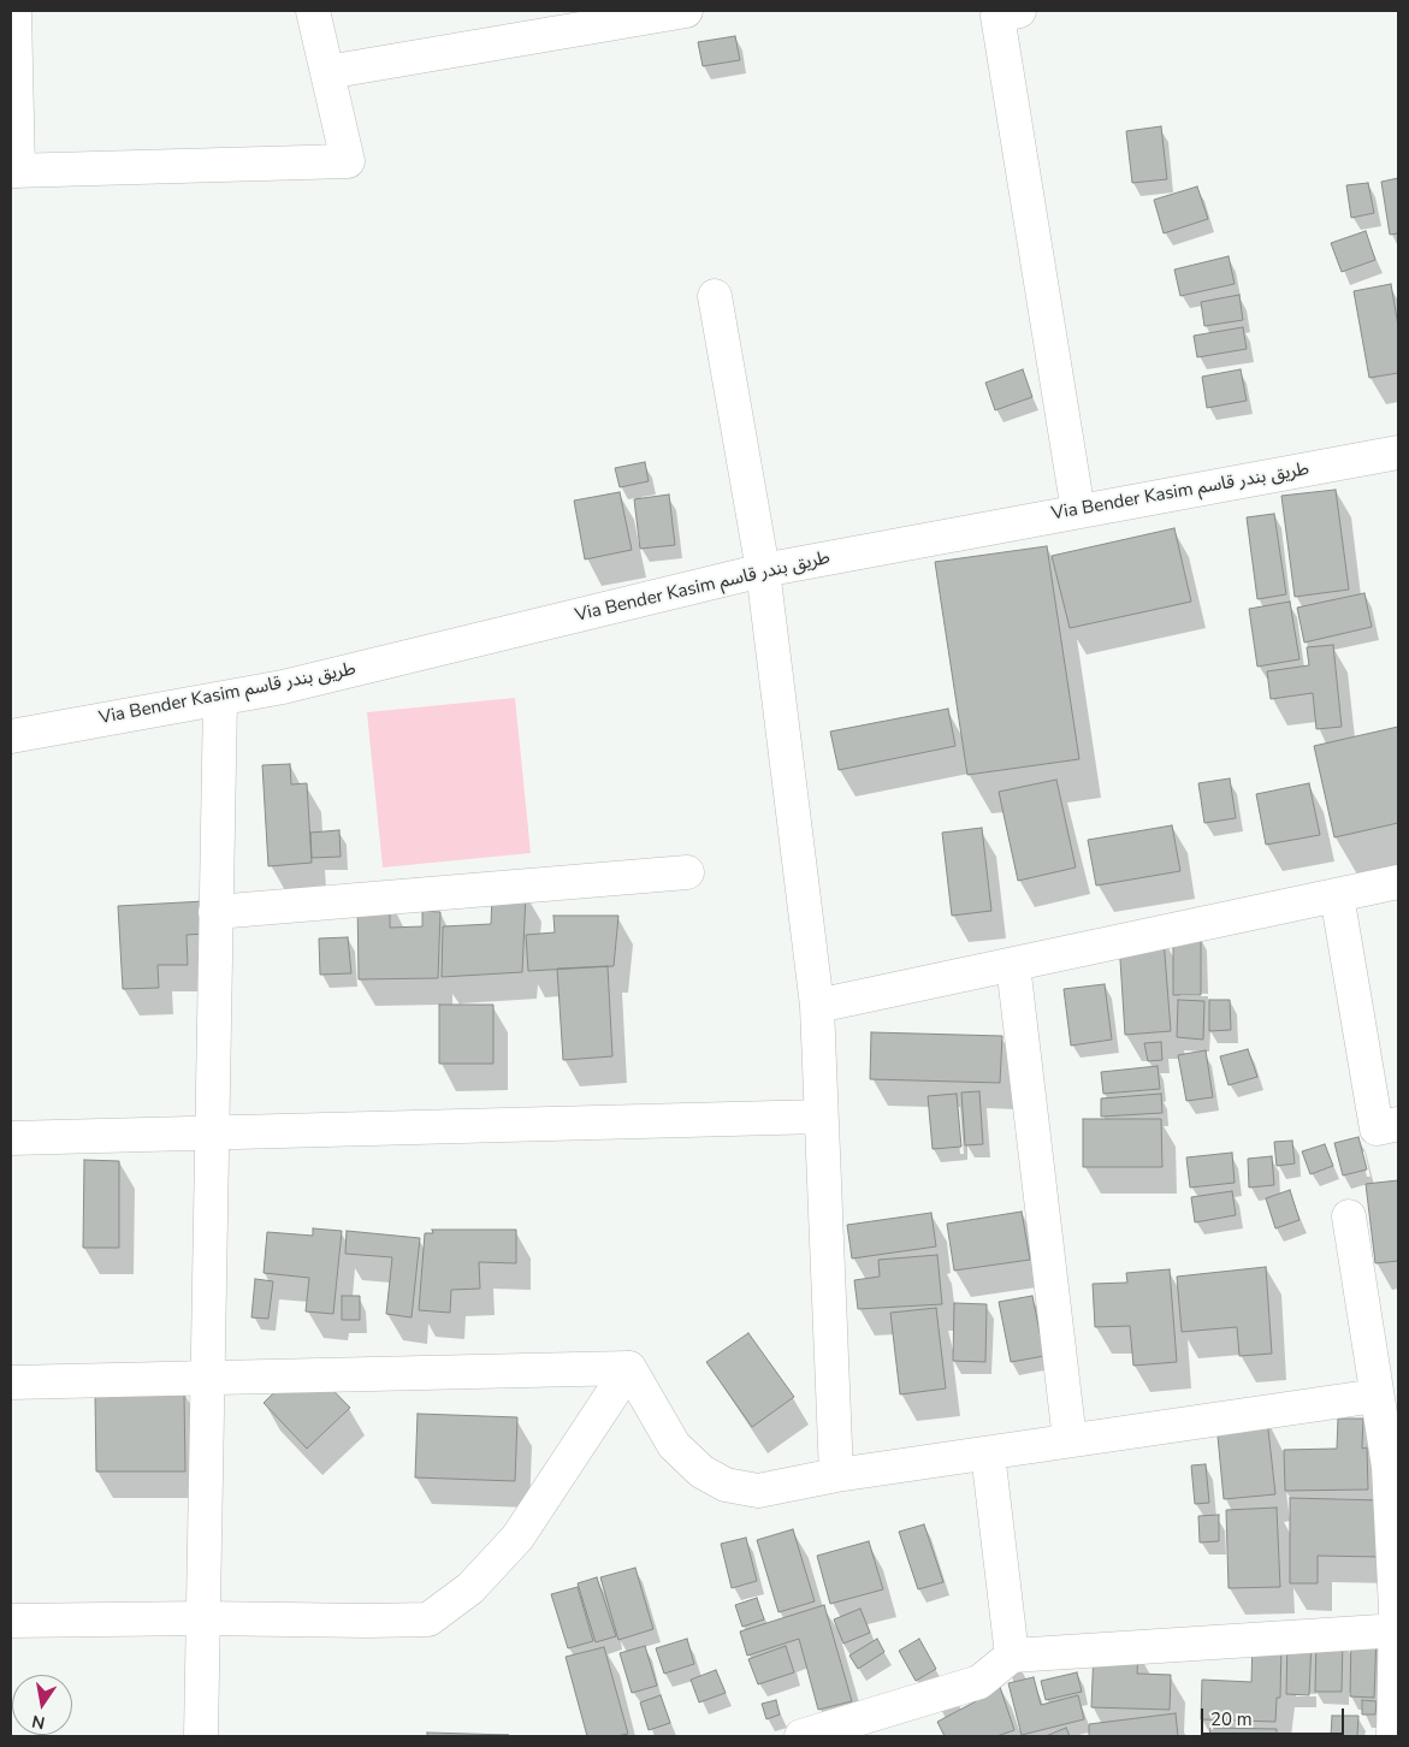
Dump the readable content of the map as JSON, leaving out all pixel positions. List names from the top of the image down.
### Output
{
  "streets": {
    "street": ["Via Bender Kasim طريق بندر قاسم"]
  },
  "scale_bar": "20 m",
  "north": "bottom"
}
